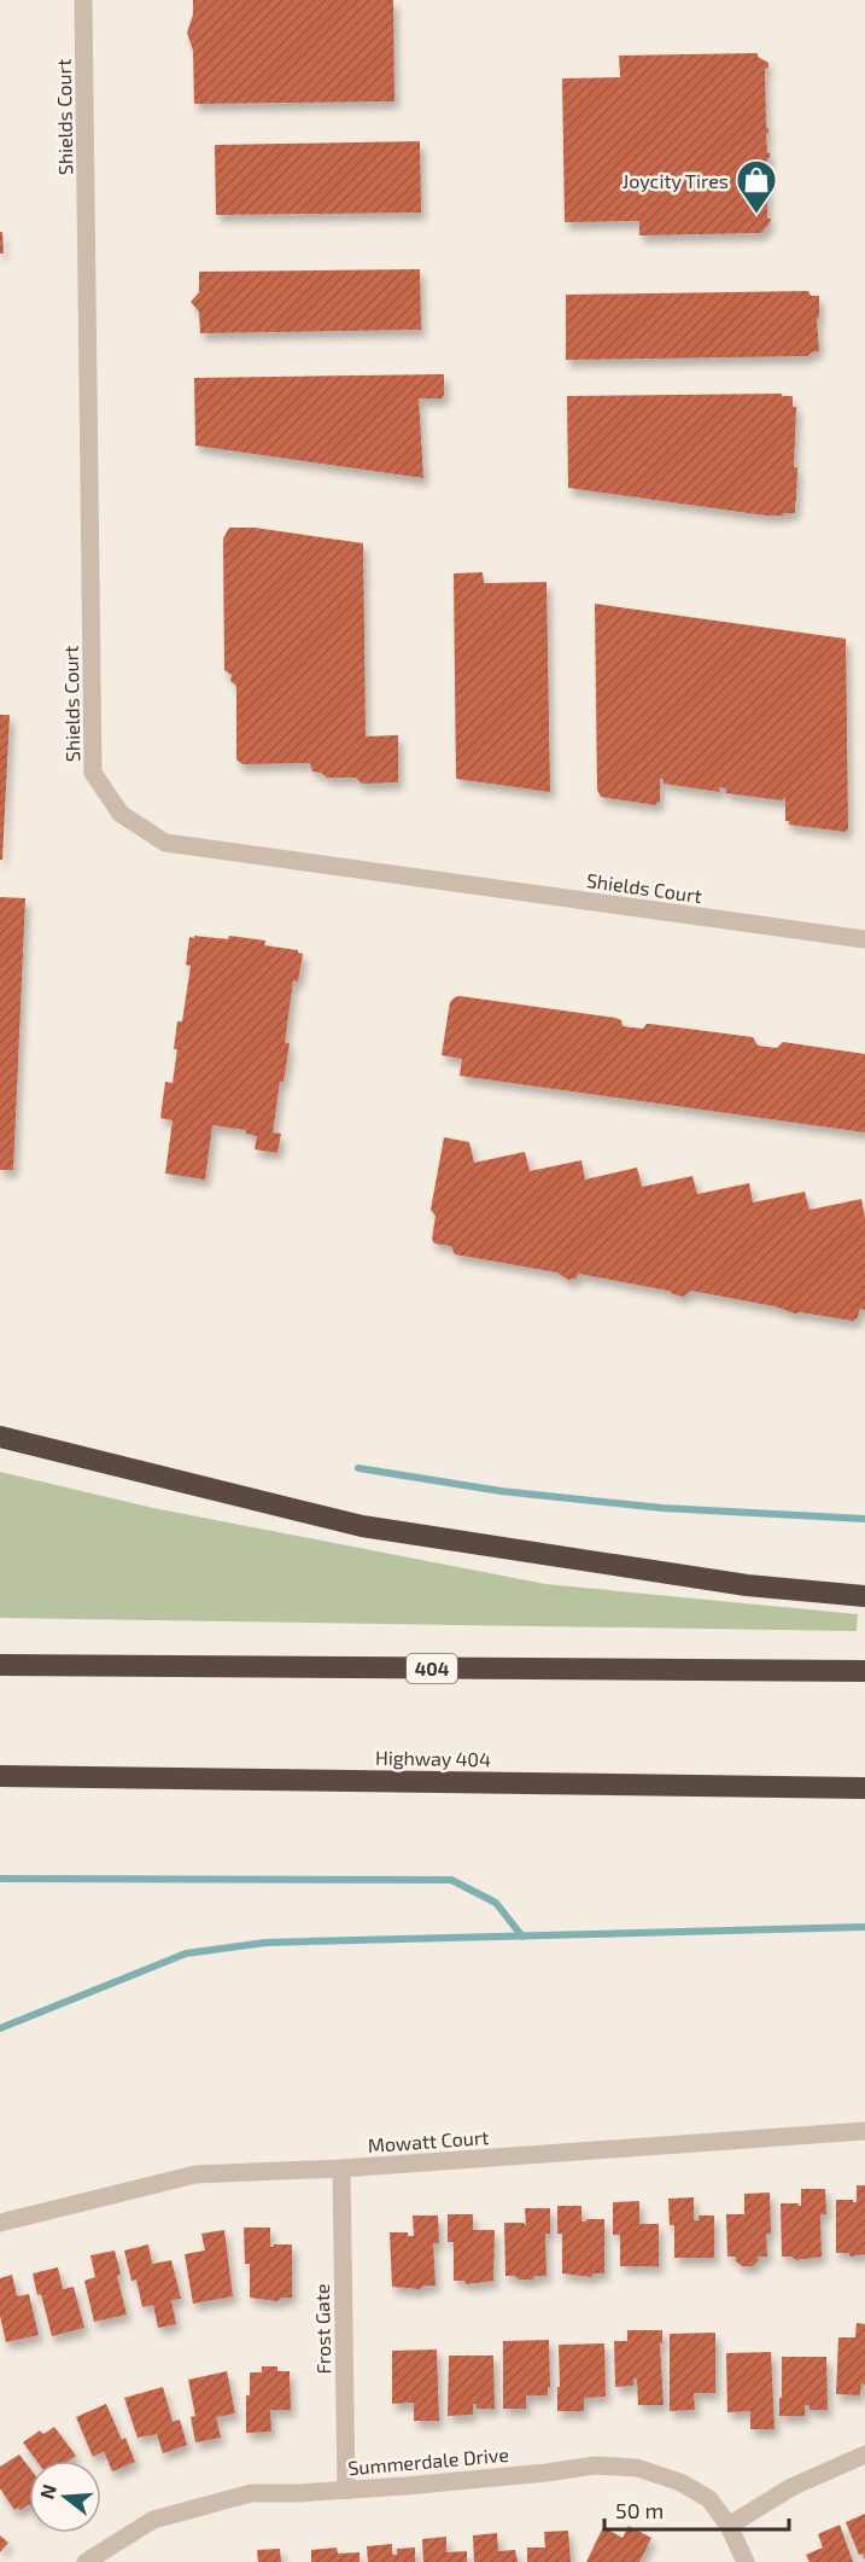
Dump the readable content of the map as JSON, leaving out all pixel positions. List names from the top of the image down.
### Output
{
  "streets": {
    "highway": ["404", "Highway 404"],
    "street": [
      "Shields Court",
      "Mowatt Court",
      "Frost Gate",
      "Summerdale Drive"
    ]
  },
  "crossings": [
    ["Mowatt Court", "Frost Gate"],
    ["Frost Gate", "Summerdale Drive"]
  ],
  "places": {
    "shop": ["Joycity Tires"]
  },
  "scale_bar": "50 m",
  "north": "left"
}
